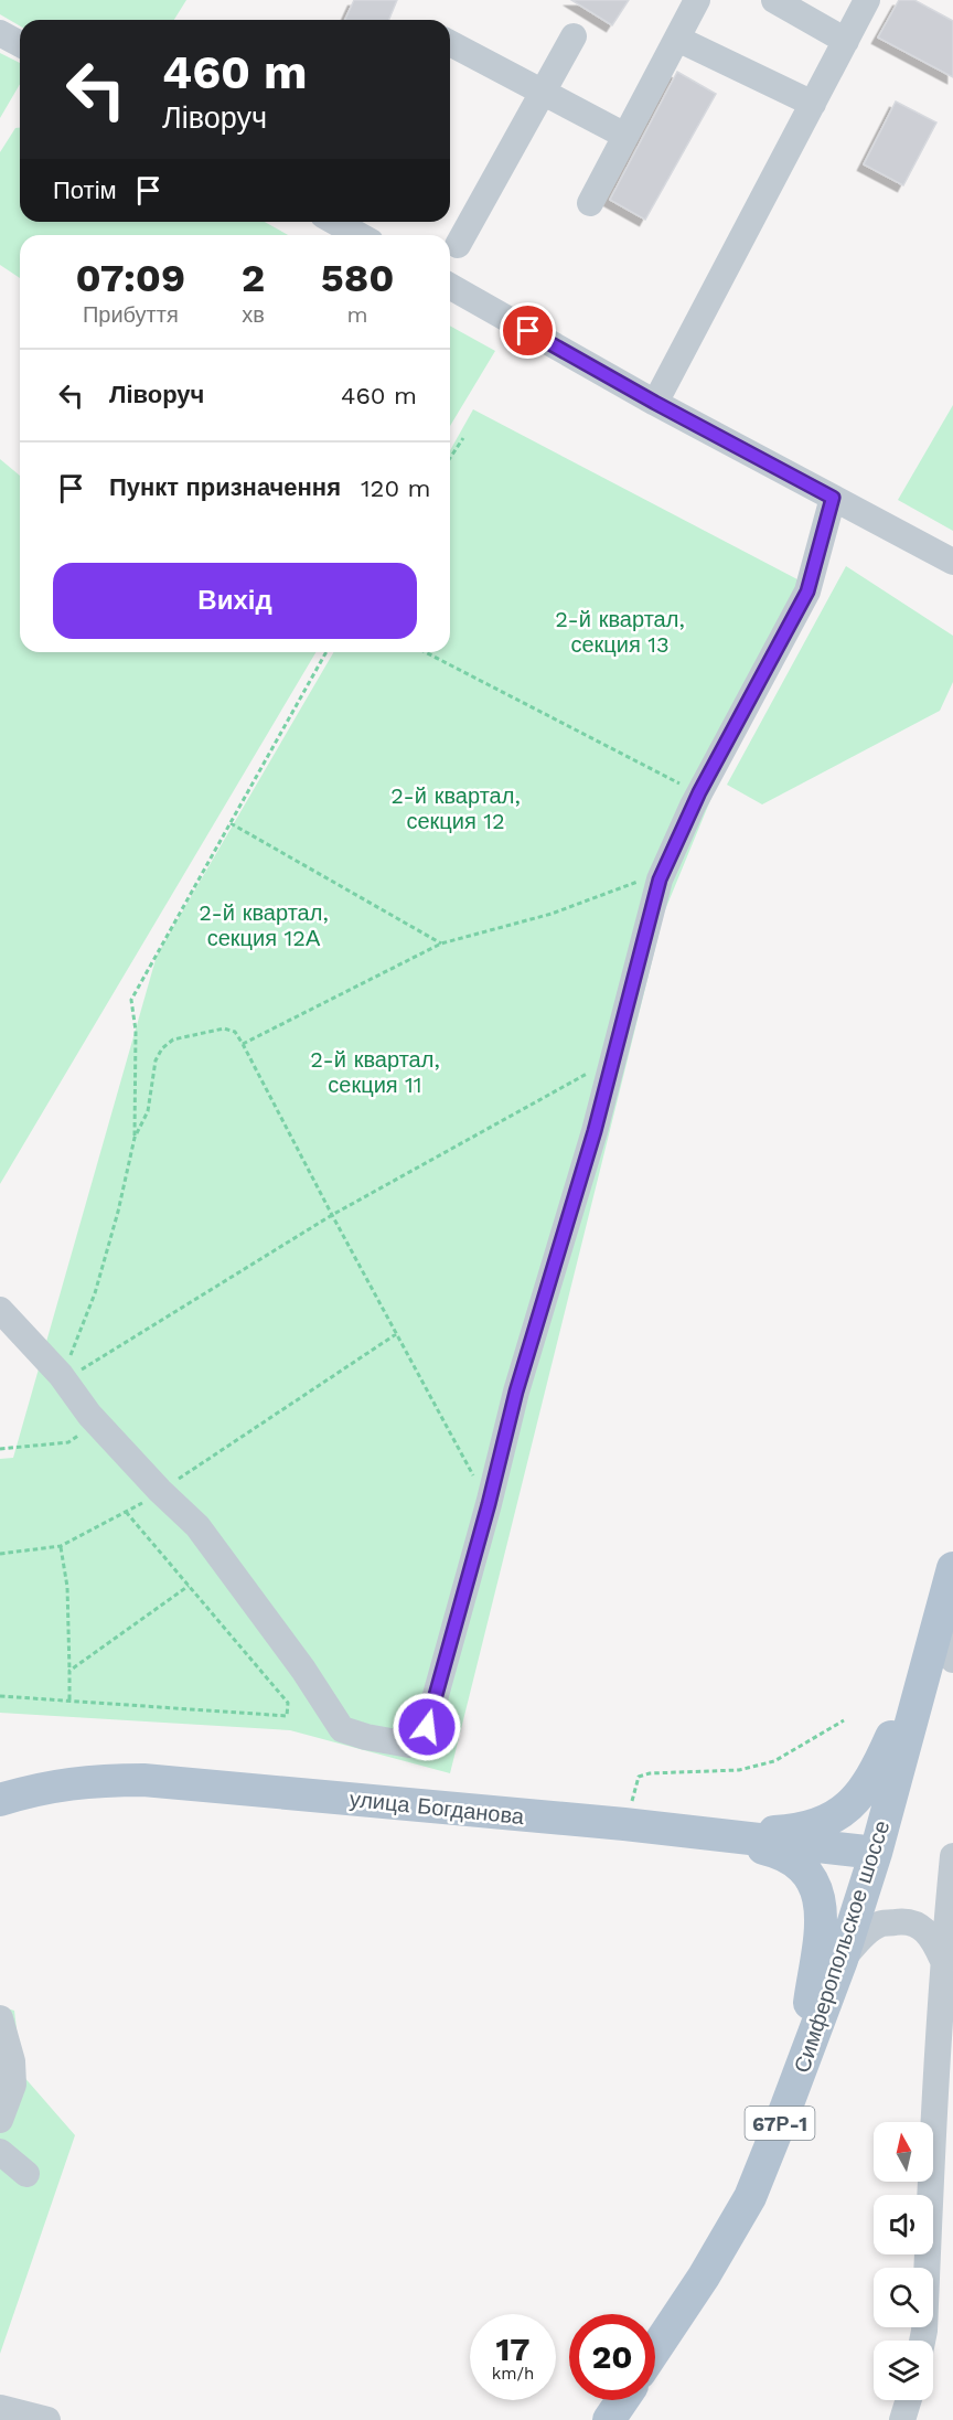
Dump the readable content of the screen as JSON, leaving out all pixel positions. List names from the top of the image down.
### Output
{
  "streets": {
    "main road": ["улица Богданова", "Симферопольское шоссе", "67Р-1"]
  },
  "crossings": [
    ["улица Богданова", "Симферопольское шоссе"]
  ],
  "parks": [
    "2-й квартал, секция 13",
    "2-й квартал, секция 12",
    "2-й квартал, секция 12А",
    "2-й квартал, секция 11"
  ],
  "north": "top",
  "page": {
    "turn": ["460 m", "Ліворуч"],
    "then": "Потім",
    "eta": [
      "07:09",
      "Прибуття",
      "2",
      "хв",
      "580",
      "m"
    ],
    "list": [
      {
        "name": "Ліворуч",
        "value": "460 m"
      },
      {
        "name": "Пункт призначення",
        "value": "120 m"
      }
    ],
    "buttons": "Вихід",
    "speed": "17 km/h",
    "limit": "20"
  }
}
